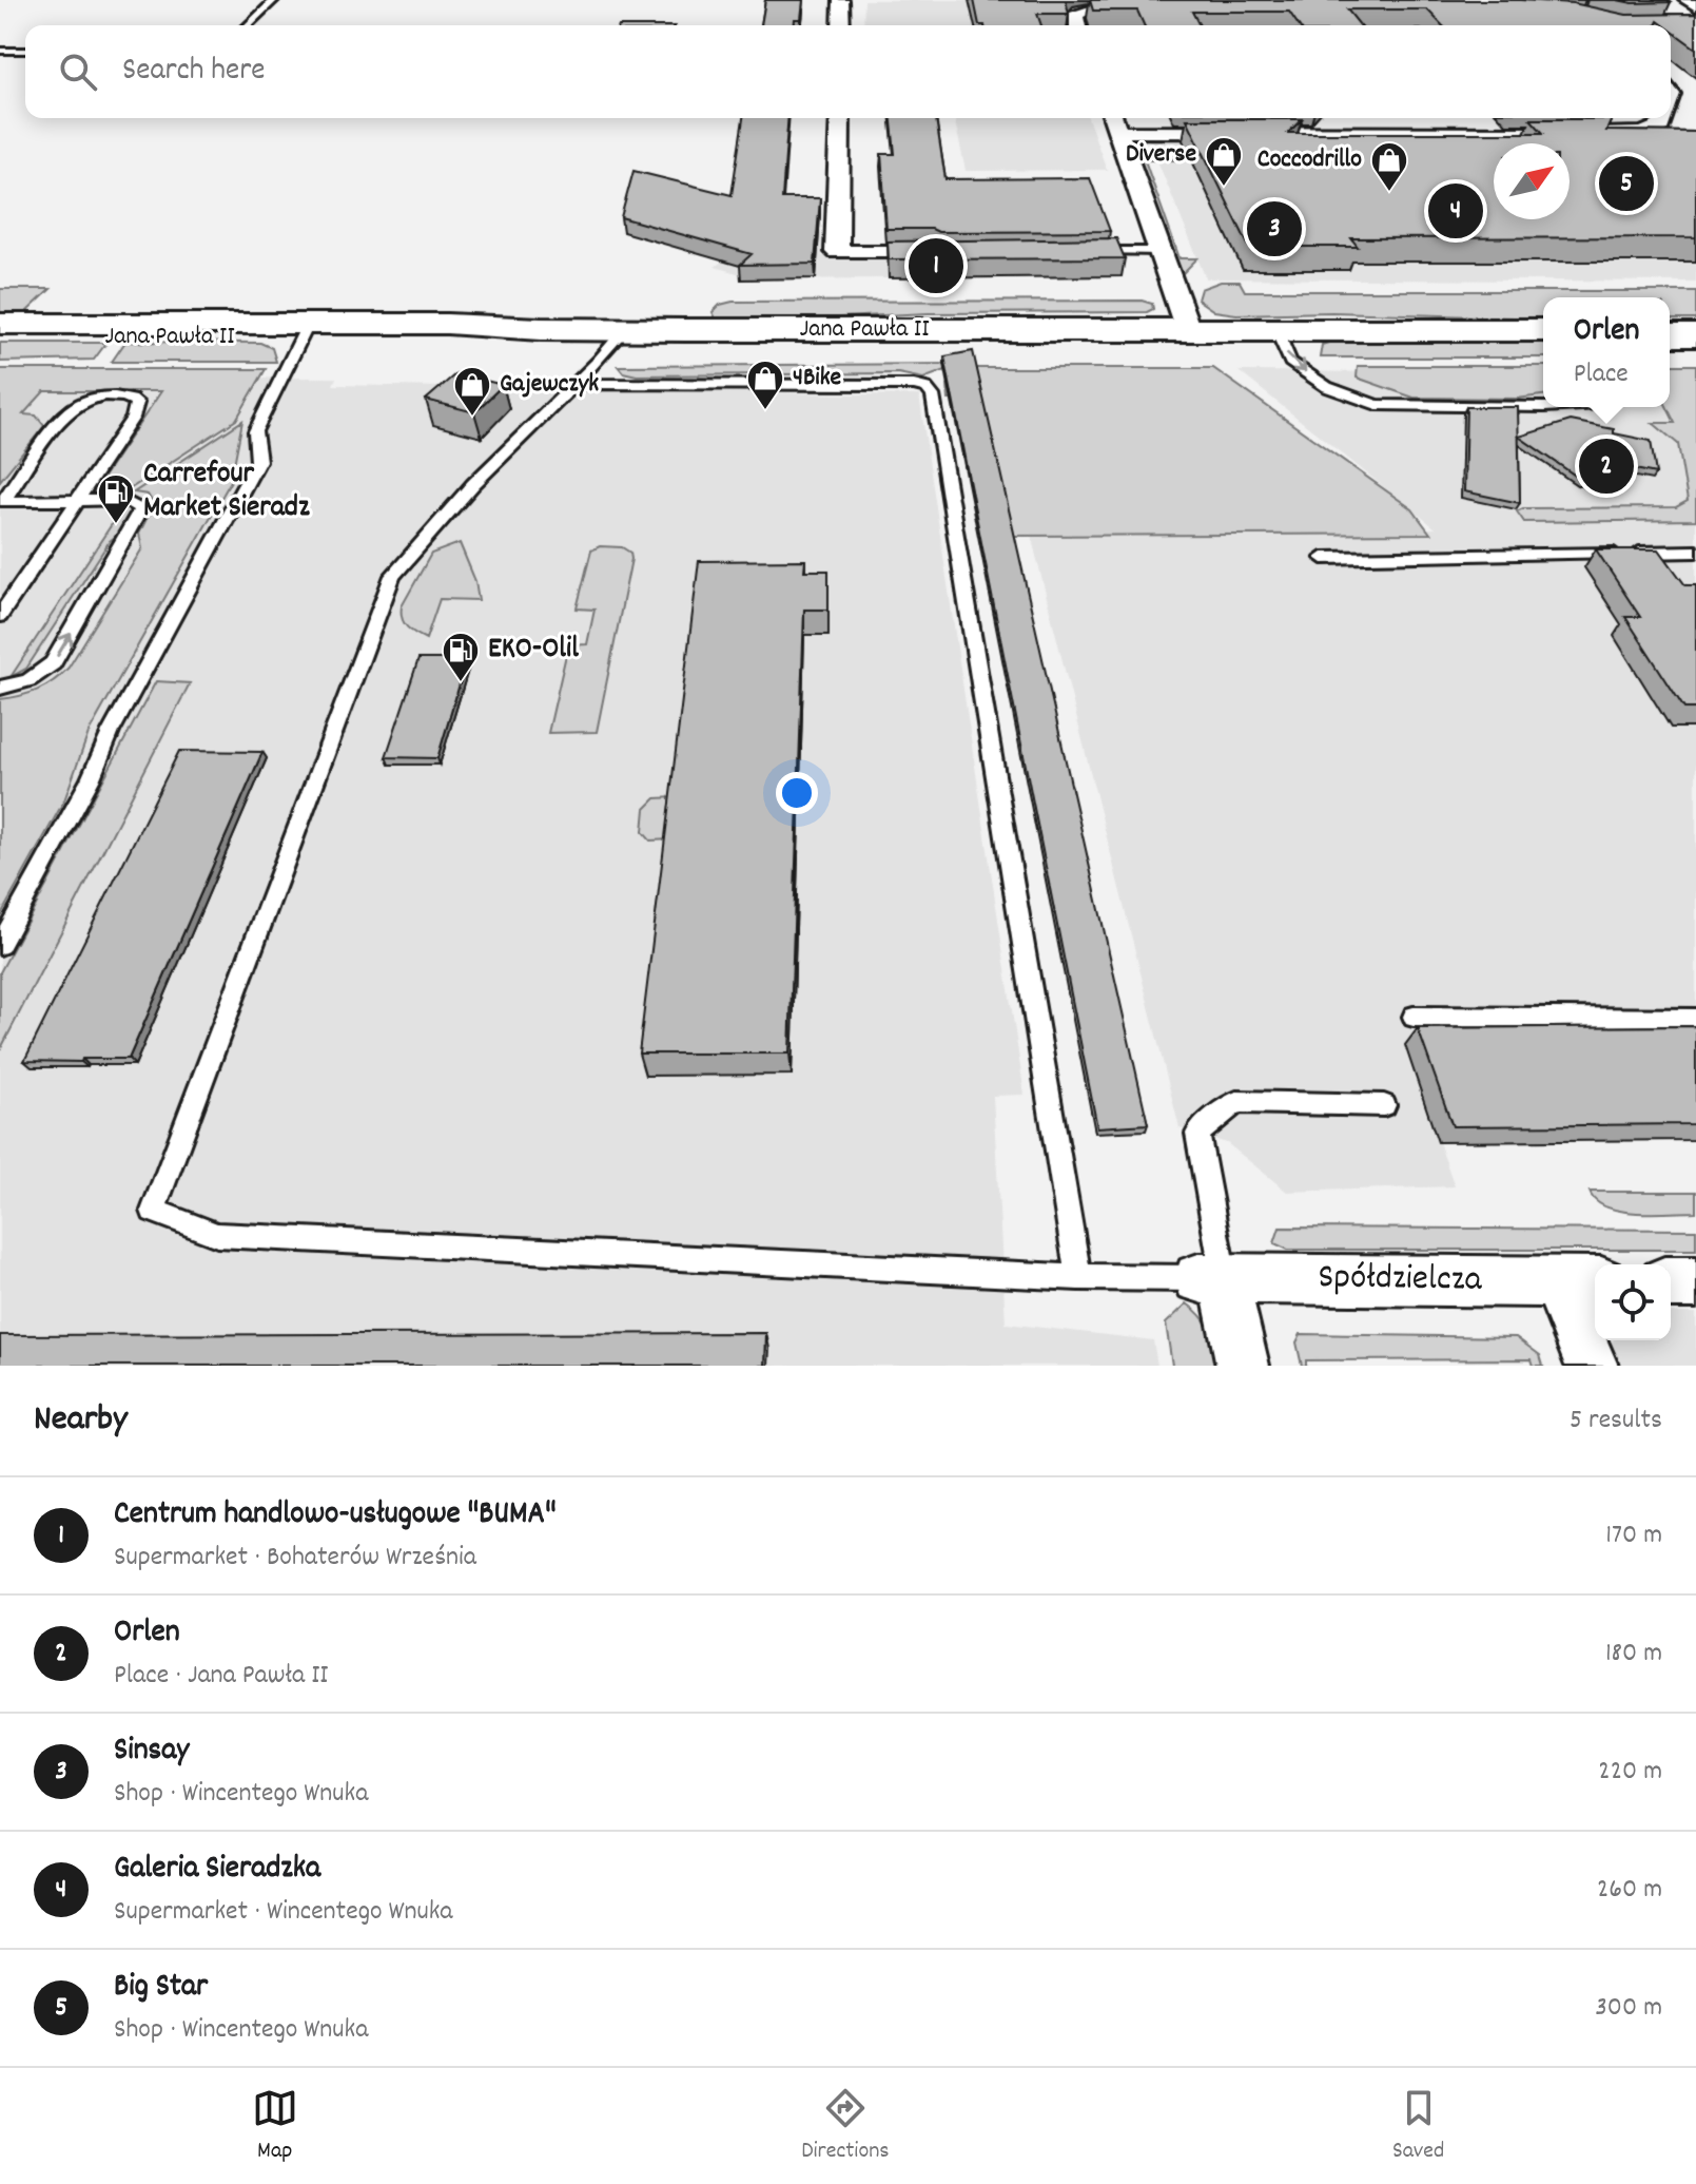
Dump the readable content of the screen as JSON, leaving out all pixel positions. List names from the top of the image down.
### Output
{
  "streets": {
    "main road": ["Jana Pawła II"],
    "street": ["Spółdzielcza"]
  },
  "places": {
    "shop": [
      "Diverse",
      "Coccodrillo",
      "4Bike",
      "Gajewczyk"
    ],
    "fuel station": ["Carrefour Market Sieradz", "EKO-Olil"]
  },
  "north": "top right",
  "page": {
    "search": "Search here",
    "pins": [
      "5",
      "4",
      "3",
      "1",
      "2"
    ],
    "popup": ["Orlen", "Place"],
    "heading": ["Nearby", "5 results"],
    "list": [
      {
        "mark": "1",
        "name": "Centrum handlowo-usługowe \"BUMA\"",
        "note": "Supermarket · Bohaterów Września",
        "value": "170 m"
      },
      {
        "mark": "2",
        "name": "Orlen",
        "note": "Place · Jana Pawła II",
        "value": "180 m"
      },
      {
        "mark": "3",
        "name": "Sinsay",
        "note": "Shop · Wincentego Wnuka",
        "value": "220 m"
      },
      {
        "mark": "4",
        "name": "Galeria Sieradzka",
        "note": "Supermarket · Wincentego Wnuka",
        "value": "260 m"
      },
      {
        "mark": "5",
        "name": "Big Star",
        "note": "Shop · Wincentego Wnuka",
        "value": "300 m"
      }
    ],
    "nav": ["Map", "Directions", "Saved"]
  }
}
